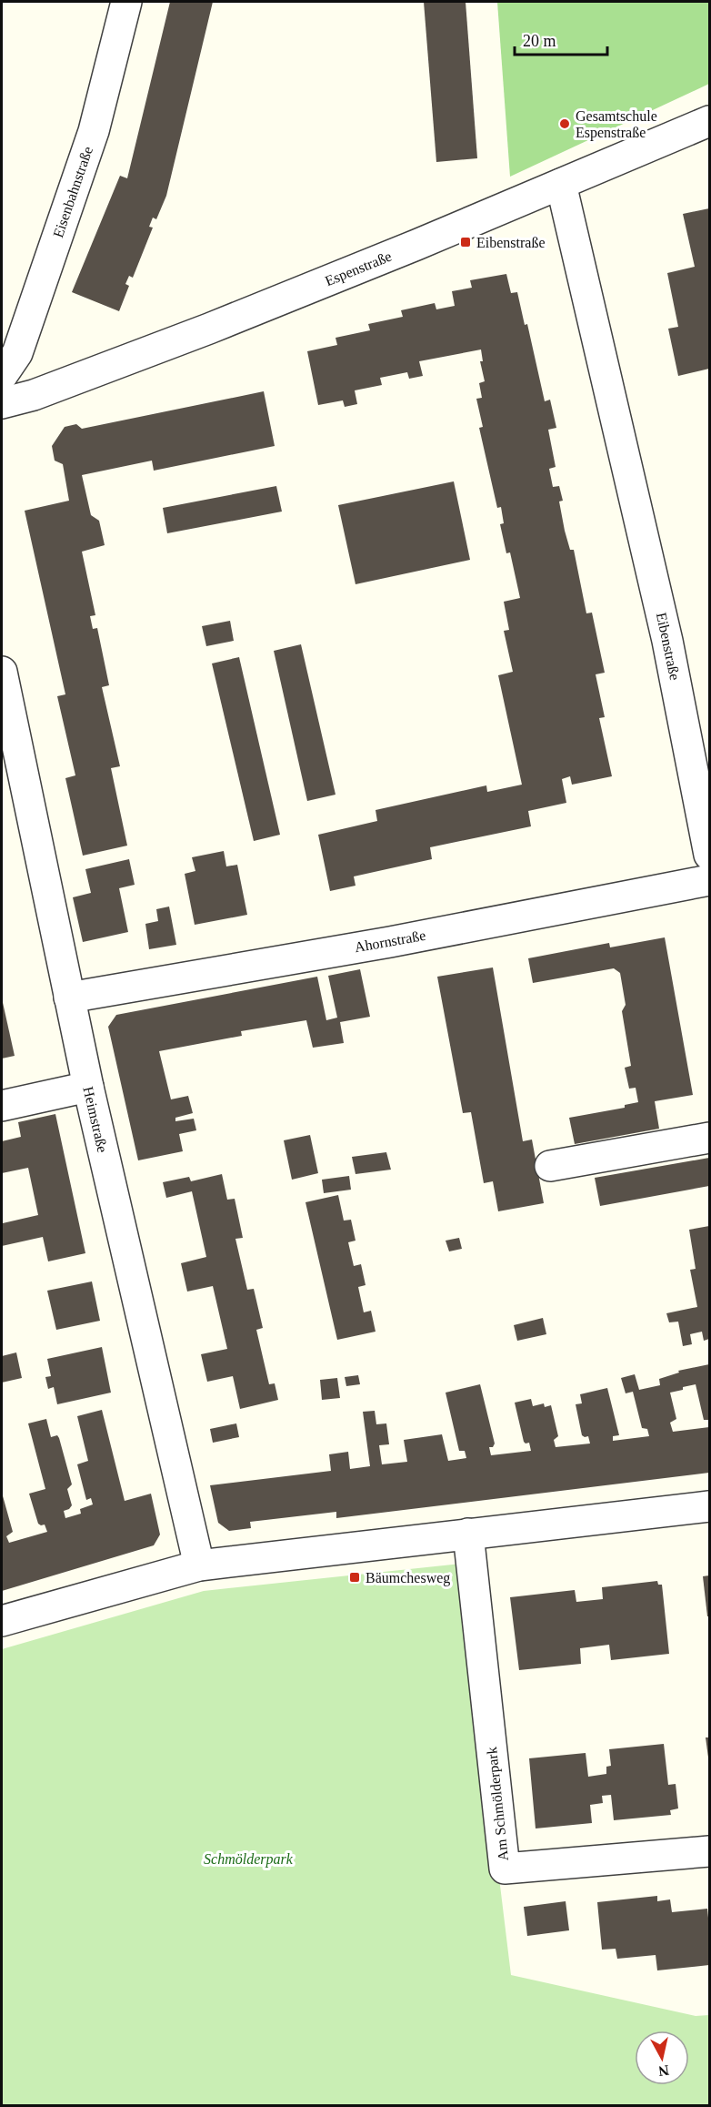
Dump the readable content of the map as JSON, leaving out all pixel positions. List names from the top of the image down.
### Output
{
  "streets": {
    "street": [
      "Eisenbahnstraße",
      "Espenstraße",
      "Eibenstraße",
      "Ahornstraße",
      "Heimstraße",
      "Am Schmölderpark"
    ]
  },
  "crossings": [
    ["Espenstraße", "Eibenstraße"],
    ["Ahornstraße", "Heimstraße"]
  ],
  "parks": ["Schmölderpark"],
  "places": {
    "other": ["Gesamtschule Espenstraße"],
    "transit": ["Eibenstraße", "Bäumchesweg"]
  },
  "scale_bar": "20 m",
  "north": "bottom"
}
